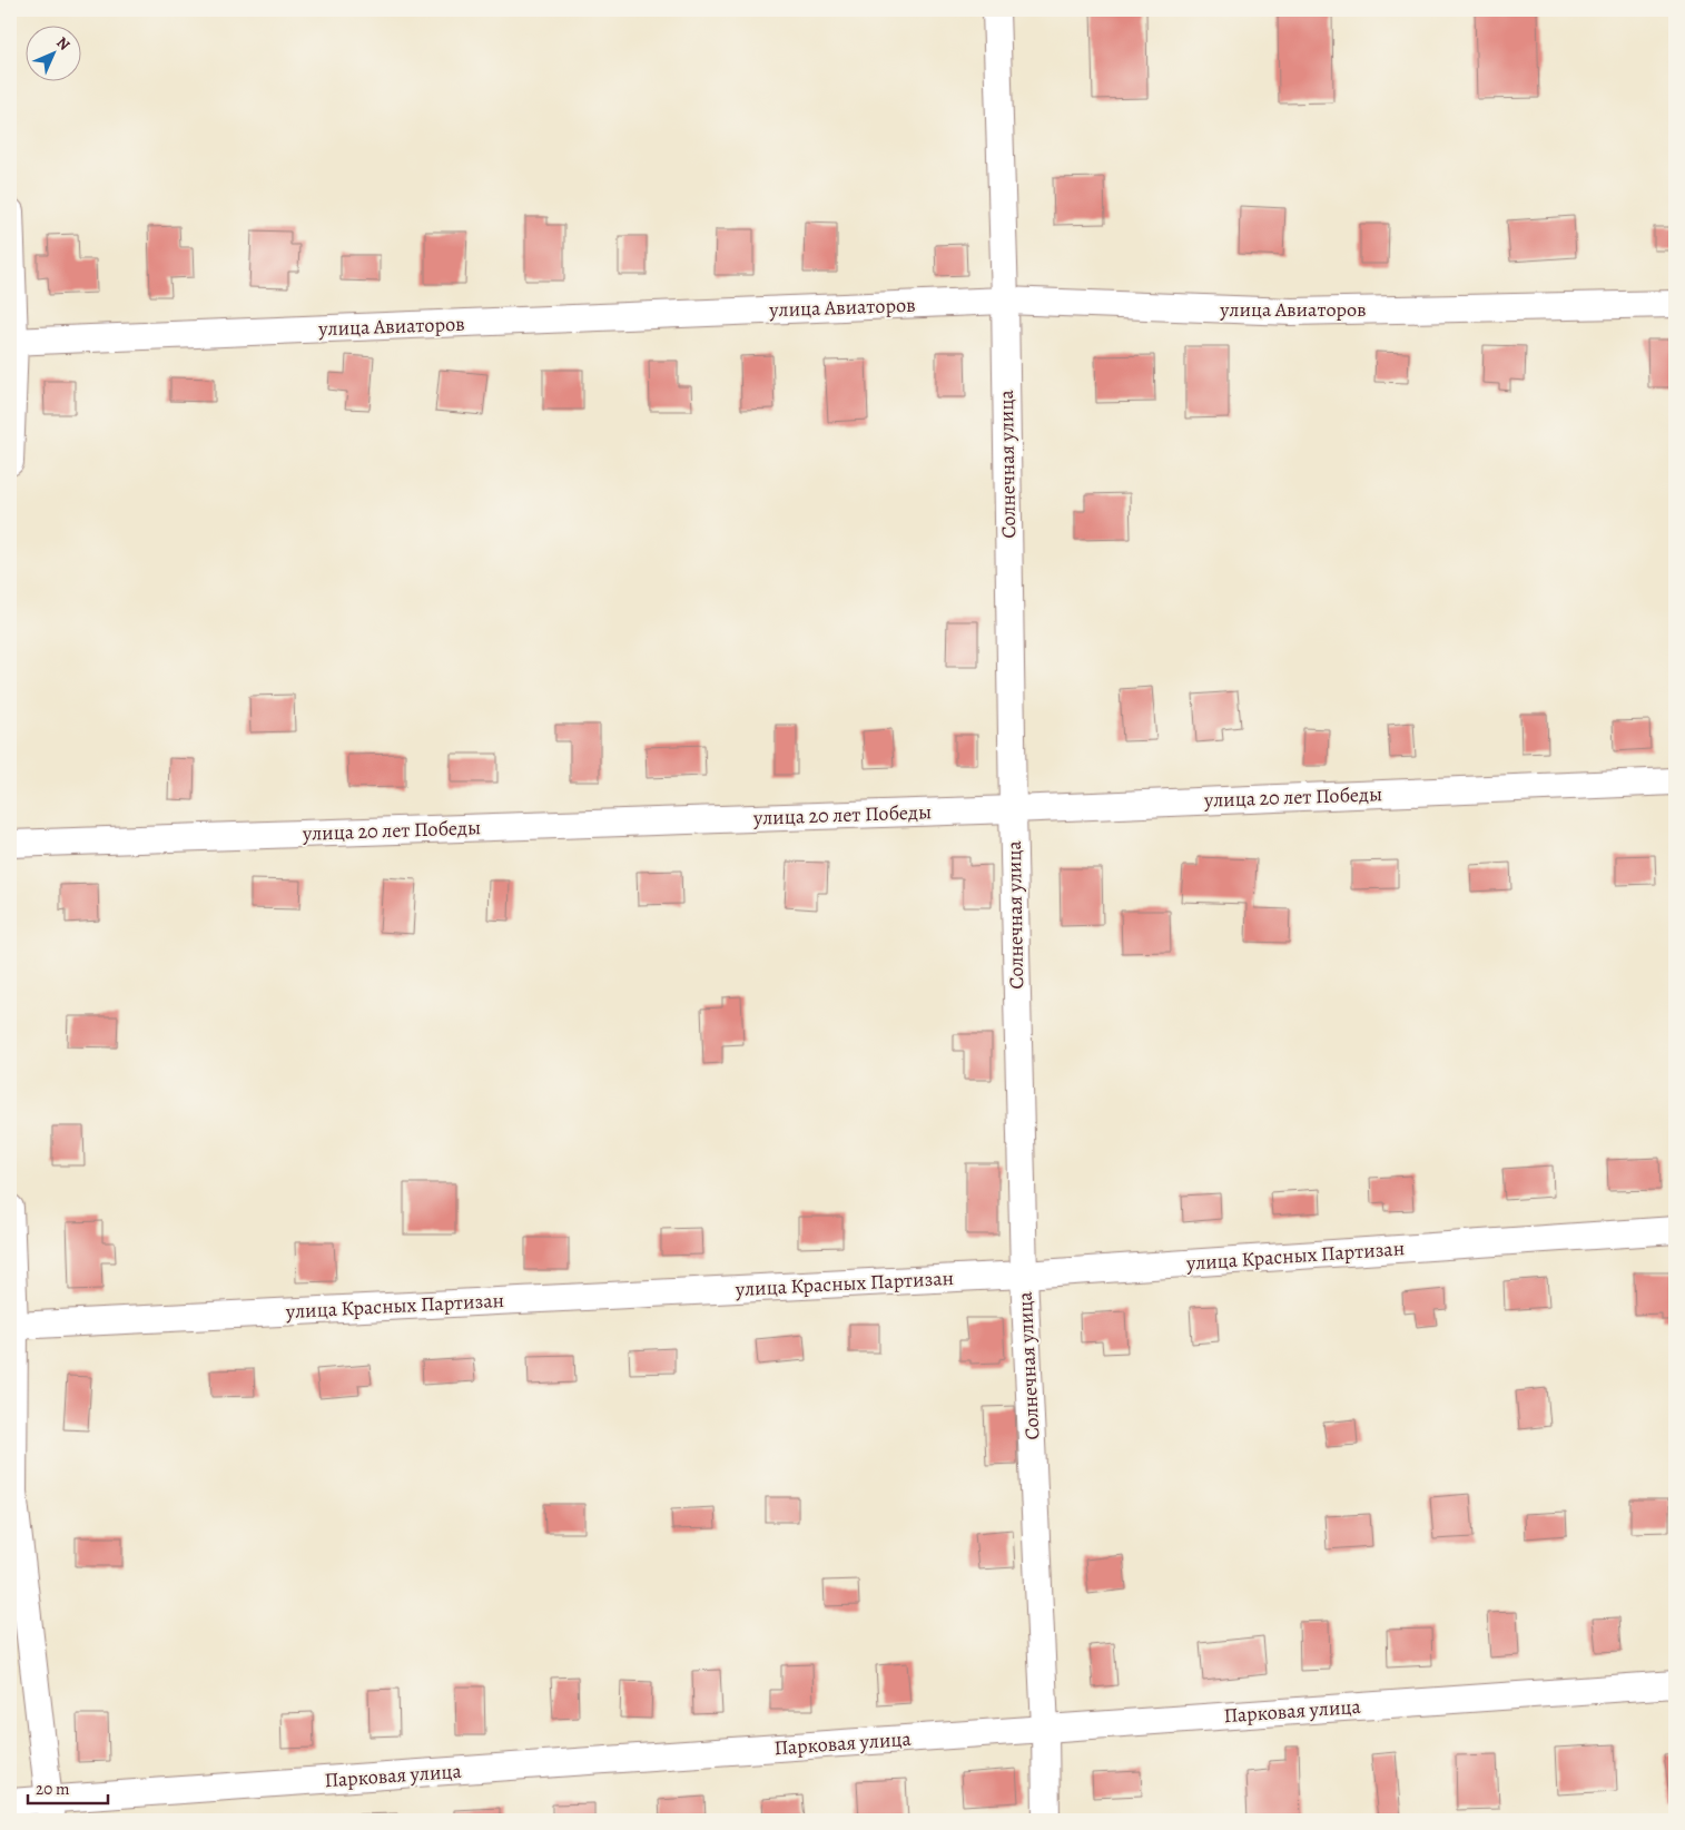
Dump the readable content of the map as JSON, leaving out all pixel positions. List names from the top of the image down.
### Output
{
  "streets": {
    "street": [
      "улица Авиаторов",
      "Солнечная улица",
      "улица 20 лет Победы",
      "улица Красных Партизан",
      "Парковая улица"
    ]
  },
  "crossings": [
    ["улица Авиаторов", "Солнечная улица"],
    ["Солнечная улица", "улица 20 лет Победы"],
    ["Солнечная улица", "улица Красных Партизан"],
    ["Солнечная улица", "Парковая улица"]
  ],
  "scale_bar": "20 m",
  "north": "top right"
}
